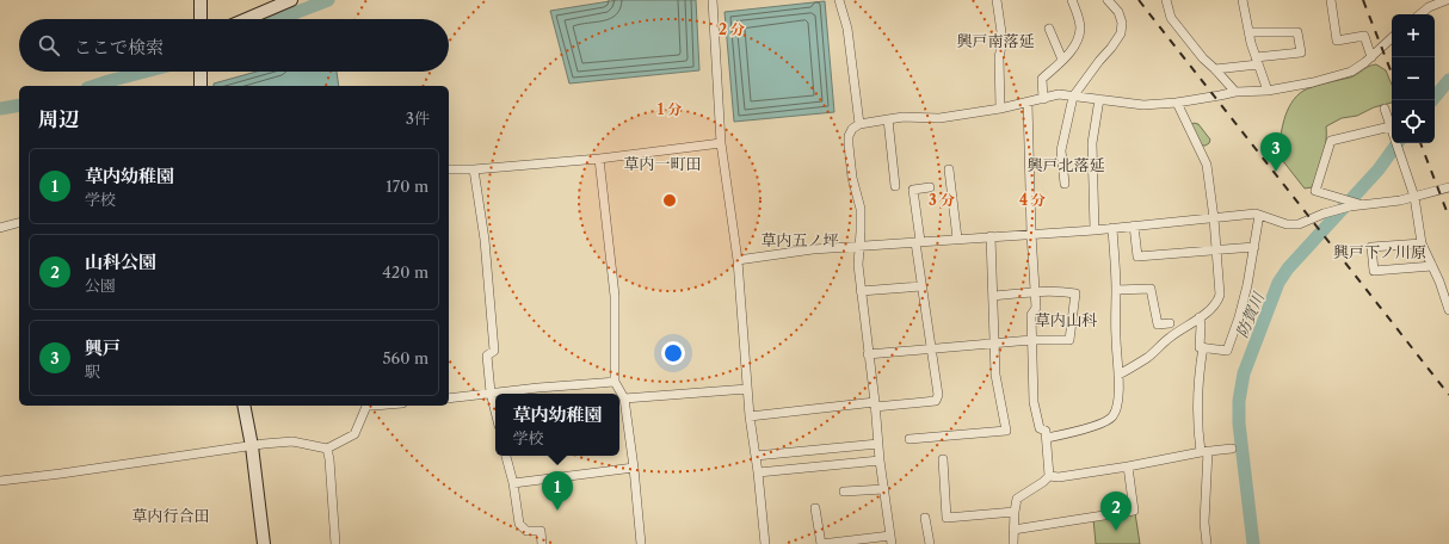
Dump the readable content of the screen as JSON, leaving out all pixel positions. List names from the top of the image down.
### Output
{
  "districts": [
    "興戸南落延",
    "草内一町田",
    "興戸北落延",
    "草内五ノ坪",
    "興戸下ノ川原",
    "草内山科",
    "草内行合田"
  ],
  "water": ["防賀川"],
  "page": {
    "map_buttons": ["+", "−"],
    "search": "ここで検索",
    "heading": ["周辺", "3件"],
    "pins": ["3", "1", "2"],
    "list": [
      {
        "mark": "1",
        "name": "草内幼稚園",
        "note": "学校",
        "value": "170 m"
      },
      {
        "mark": "2",
        "name": "山科公園",
        "note": "公園",
        "value": "420 m"
      },
      {
        "mark": "3",
        "name": "興戸",
        "note": "駅",
        "value": "560 m"
      }
    ],
    "popup": ["草内幼稚園", "学校"]
  },
  "rings": [
    "2 分",
    "1 分",
    "3 分",
    "4 分"
  ]
}
